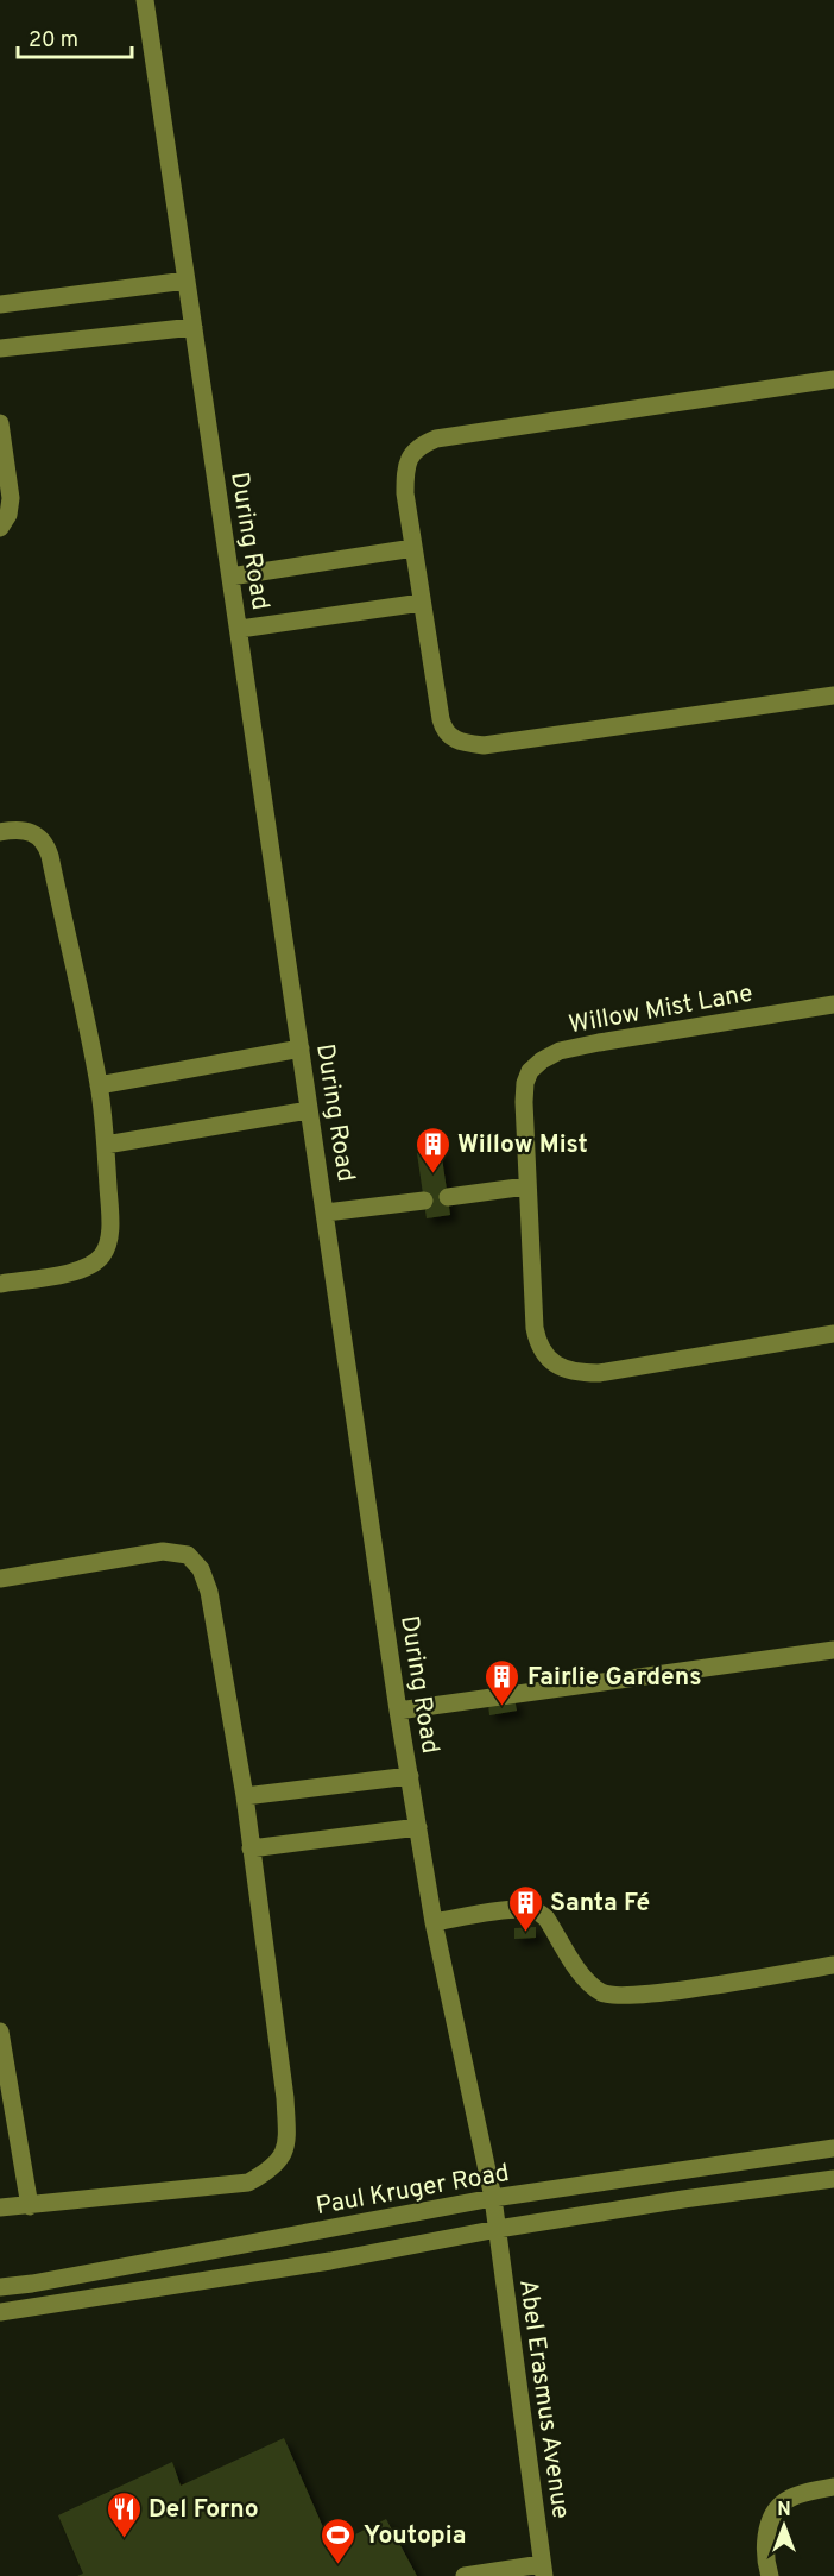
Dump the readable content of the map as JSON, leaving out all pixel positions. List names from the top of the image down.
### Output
{
  "streets": {
    "street": [
      "During Road",
      "Willow Mist Lane",
      "Paul Kruger Road",
      "Abel Erasmus Avenue"
    ]
  },
  "crossings": [
    ["During Road", "Paul Kruger Road"],
    ["During Road", "Abel Erasmus Avenue"]
  ],
  "places": {
    "building": ["Willow Mist", "Fairlie Gardens", "Santa Fé"],
    "restaurant": ["Del Forno"],
    "sports": ["Youtopia"]
  },
  "scale_bar": "20 m",
  "north": "top"
}
